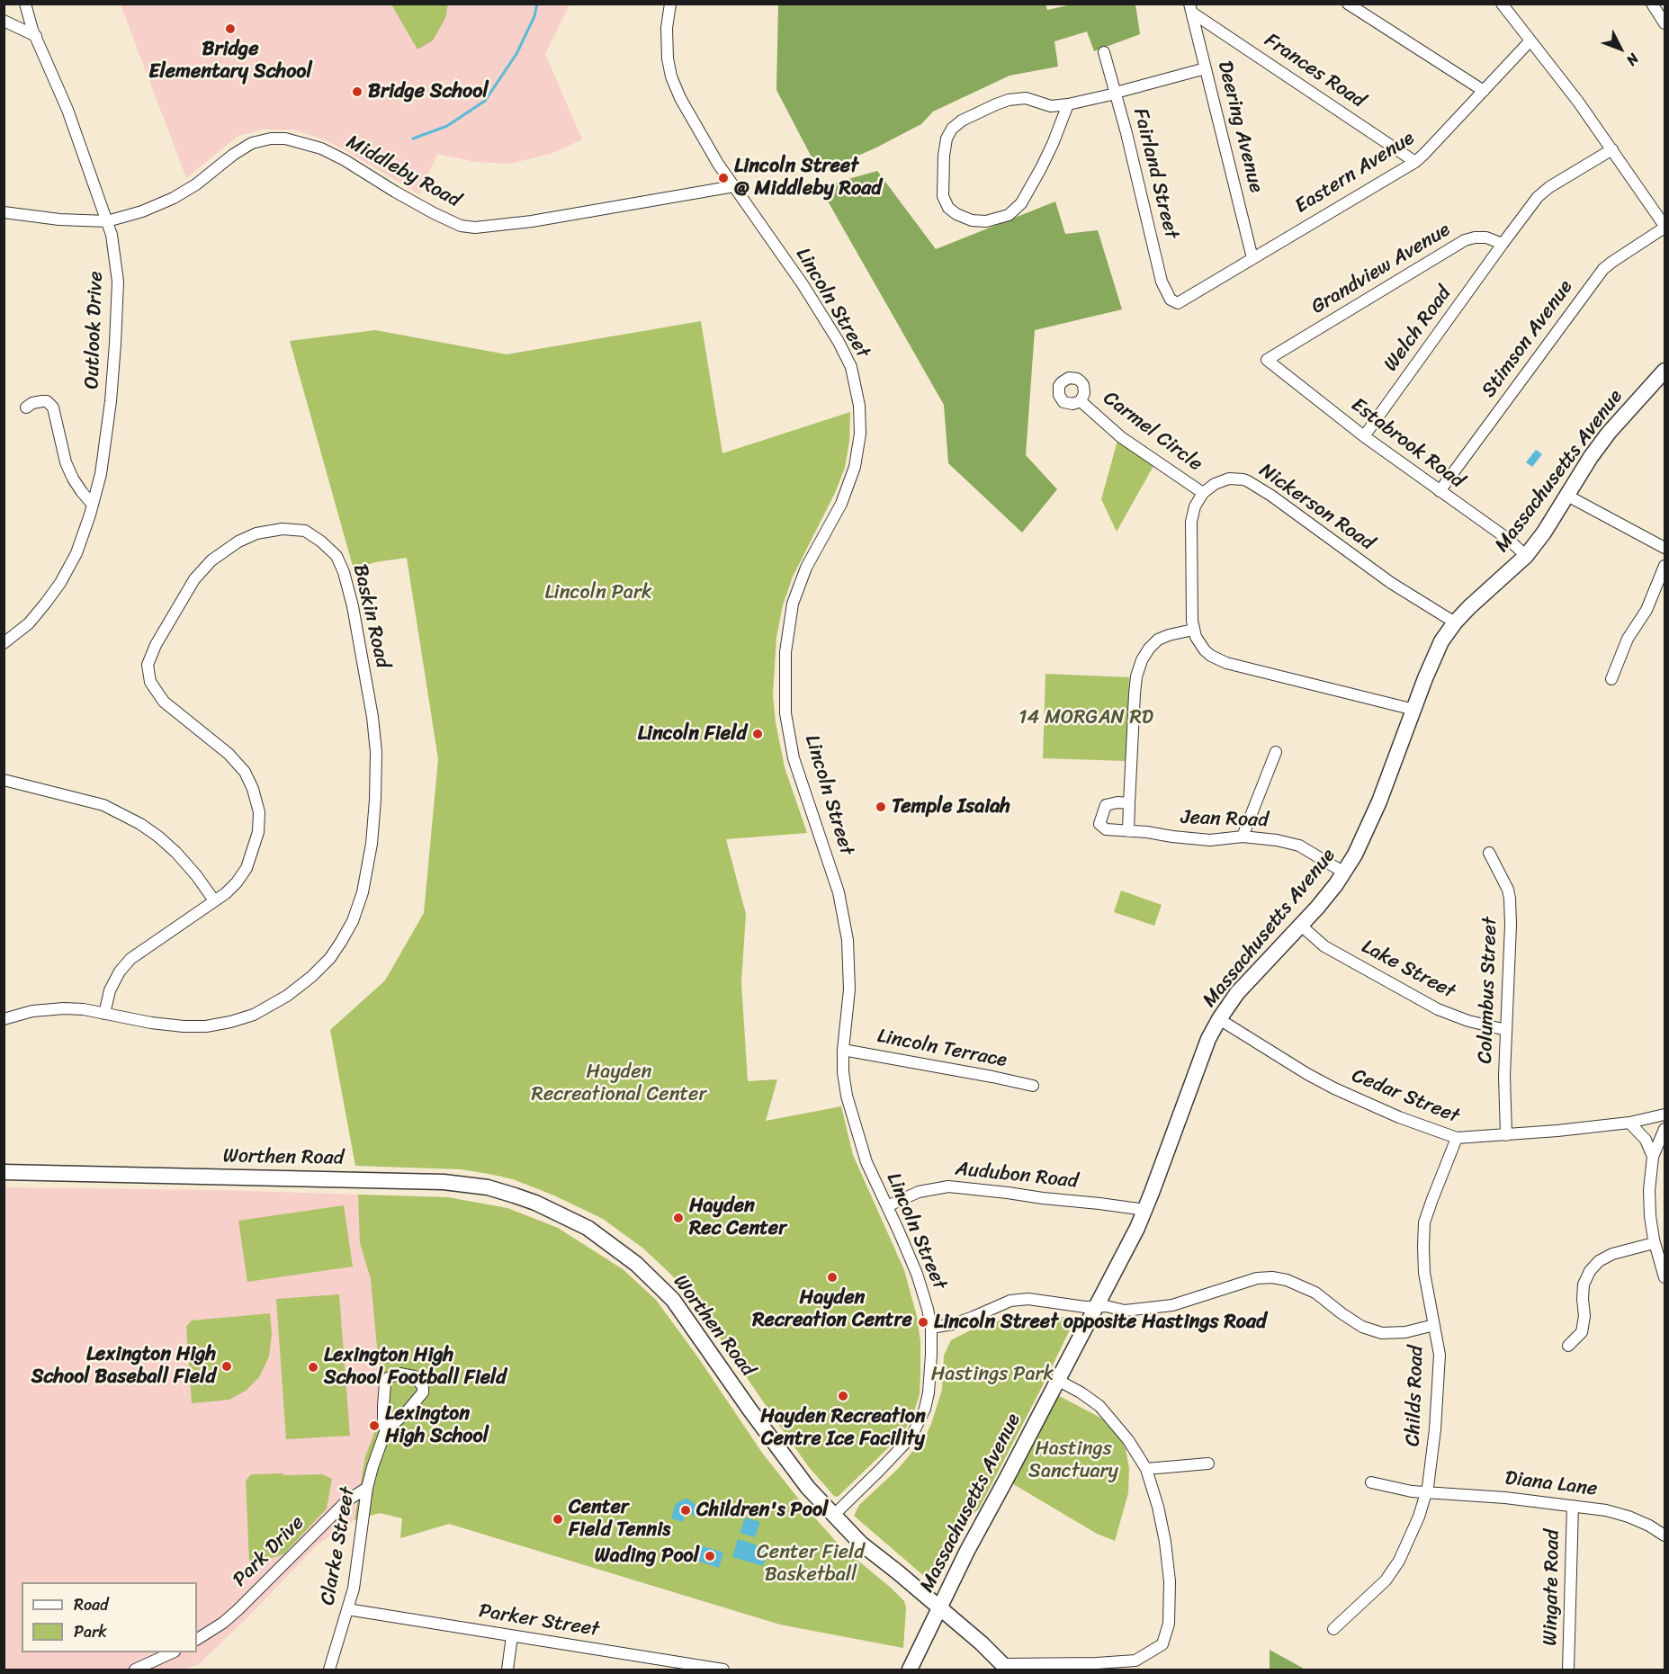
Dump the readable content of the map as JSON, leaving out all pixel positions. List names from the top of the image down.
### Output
{
  "streets": {
    "main road": ["Massachusetts Avenue", "Worthen Road"],
    "street": [
      "Frances Road",
      "Deering Avenue",
      "Middleby Road",
      "Eastern Avenue",
      "Fairland Street",
      "Grandview Avenue",
      "Lincoln Street",
      "Welch Road",
      "Outlook Drive",
      "Stimson Avenue",
      "Carmel Circle",
      "Estabrook Road",
      "Nickerson Road",
      "Baskin Road",
      "Jean Road",
      "Lake Street",
      "Columbus Street",
      "Lincoln Terrace",
      "Cedar Street",
      "Audubon Road",
      "Childs Road",
      "Diana Lane",
      "Clarke Street",
      "Park Drive",
      "Wingate Road",
      "Parker Street"
    ]
  },
  "crossings": [
    ["Frances Road", "Deering Avenue"],
    ["Frances Road", "Eastern Avenue"],
    ["Deering Avenue", "Eastern Avenue"],
    ["Middleby Road", "Lincoln Street"],
    ["Middleby Road", "Outlook Drive"],
    ["Eastern Avenue", "Fairland Street"],
    ["Grandview Avenue", "Welch Road"],
    ["Grandview Avenue", "Estabrook Road"],
    ["Lincoln Street", "Lincoln Terrace"],
    ["Lincoln Street", "Worthen Road"],
    ["Lincoln Street", "Audubon Road"],
    ["Welch Road", "Estabrook Road"],
    ["Stimson Avenue", "Estabrook Road"],
    ["Carmel Circle", "Nickerson Road"],
    ["Estabrook Road", "Massachusetts Avenue"],
    ["Massachusetts Avenue", "Nickerson Road"],
    ["Massachusetts Avenue", "Jean Road"],
    ["Massachusetts Avenue", "Lake Street"],
    ["Massachusetts Avenue", "Cedar Street"],
    ["Massachusetts Avenue", "Worthen Road"],
    ["Massachusetts Avenue", "Audubon Road"],
    ["Lake Street", "Columbus Street"],
    ["Columbus Street", "Cedar Street"],
    ["Cedar Street", "Childs Road"],
    ["Childs Road", "Diana Lane"],
    ["Diana Lane", "Wingate Road"],
    ["Clarke Street", "Park Drive"],
    ["Clarke Street", "Parker Street"]
  ],
  "parks": [
    "Lincoln Park",
    "14 MORGAN RD",
    "Hayden Recreational Center",
    "Hastings Park",
    "Hastings Sanctuary",
    "Center Field Basketball"
  ],
  "places": [
    "Bridge Elementary School",
    "Bridge School",
    "Lincoln Street @ Middleby Road",
    "Lincoln Field",
    "Temple Isaiah",
    "Hayden Rec Center",
    "Hayden Recreation Centre",
    "Lincoln Street opposite Hastings Road",
    "Lexington High School Baseball Field",
    "Lexington High School Football Field",
    "Hayden Recreation Centre Ice Facility",
    "Lexington High School",
    "Children's Pool",
    "Center Field Tennis",
    "Wading Pool"
  ],
  "legend": ["Road", "Park"],
  "north": "bottom right"
}
